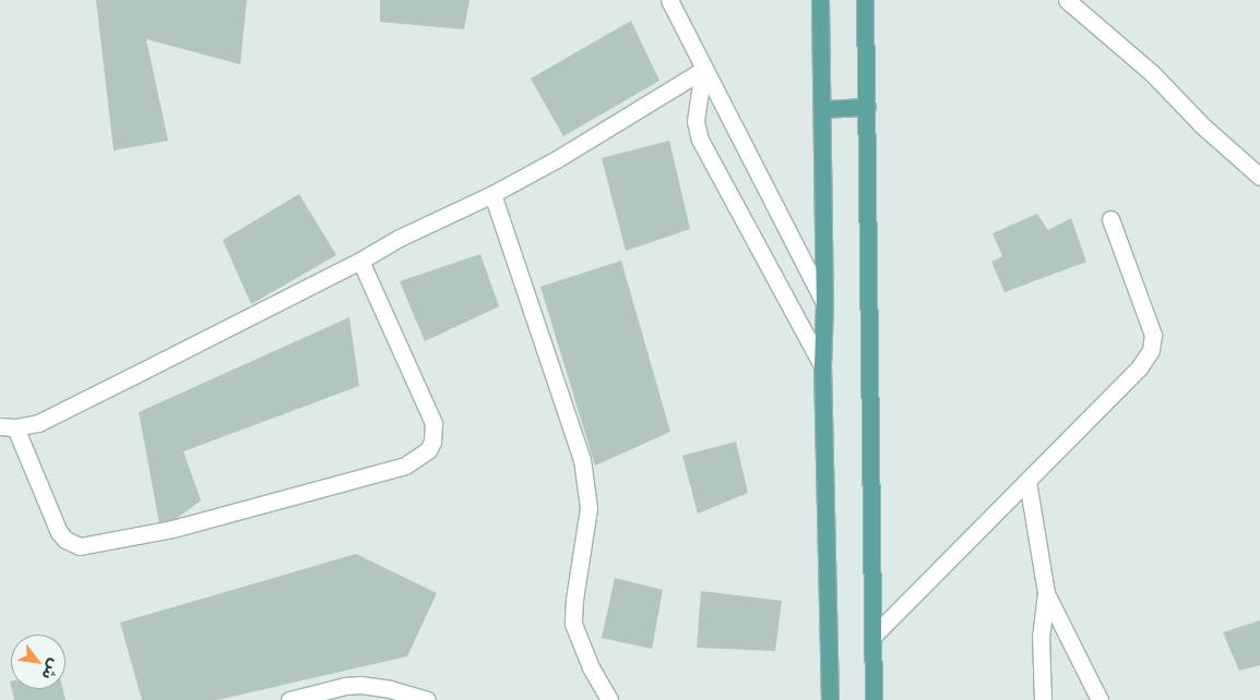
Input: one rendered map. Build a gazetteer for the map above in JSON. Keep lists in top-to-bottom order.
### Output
{
  "north": "bottom right"
}
